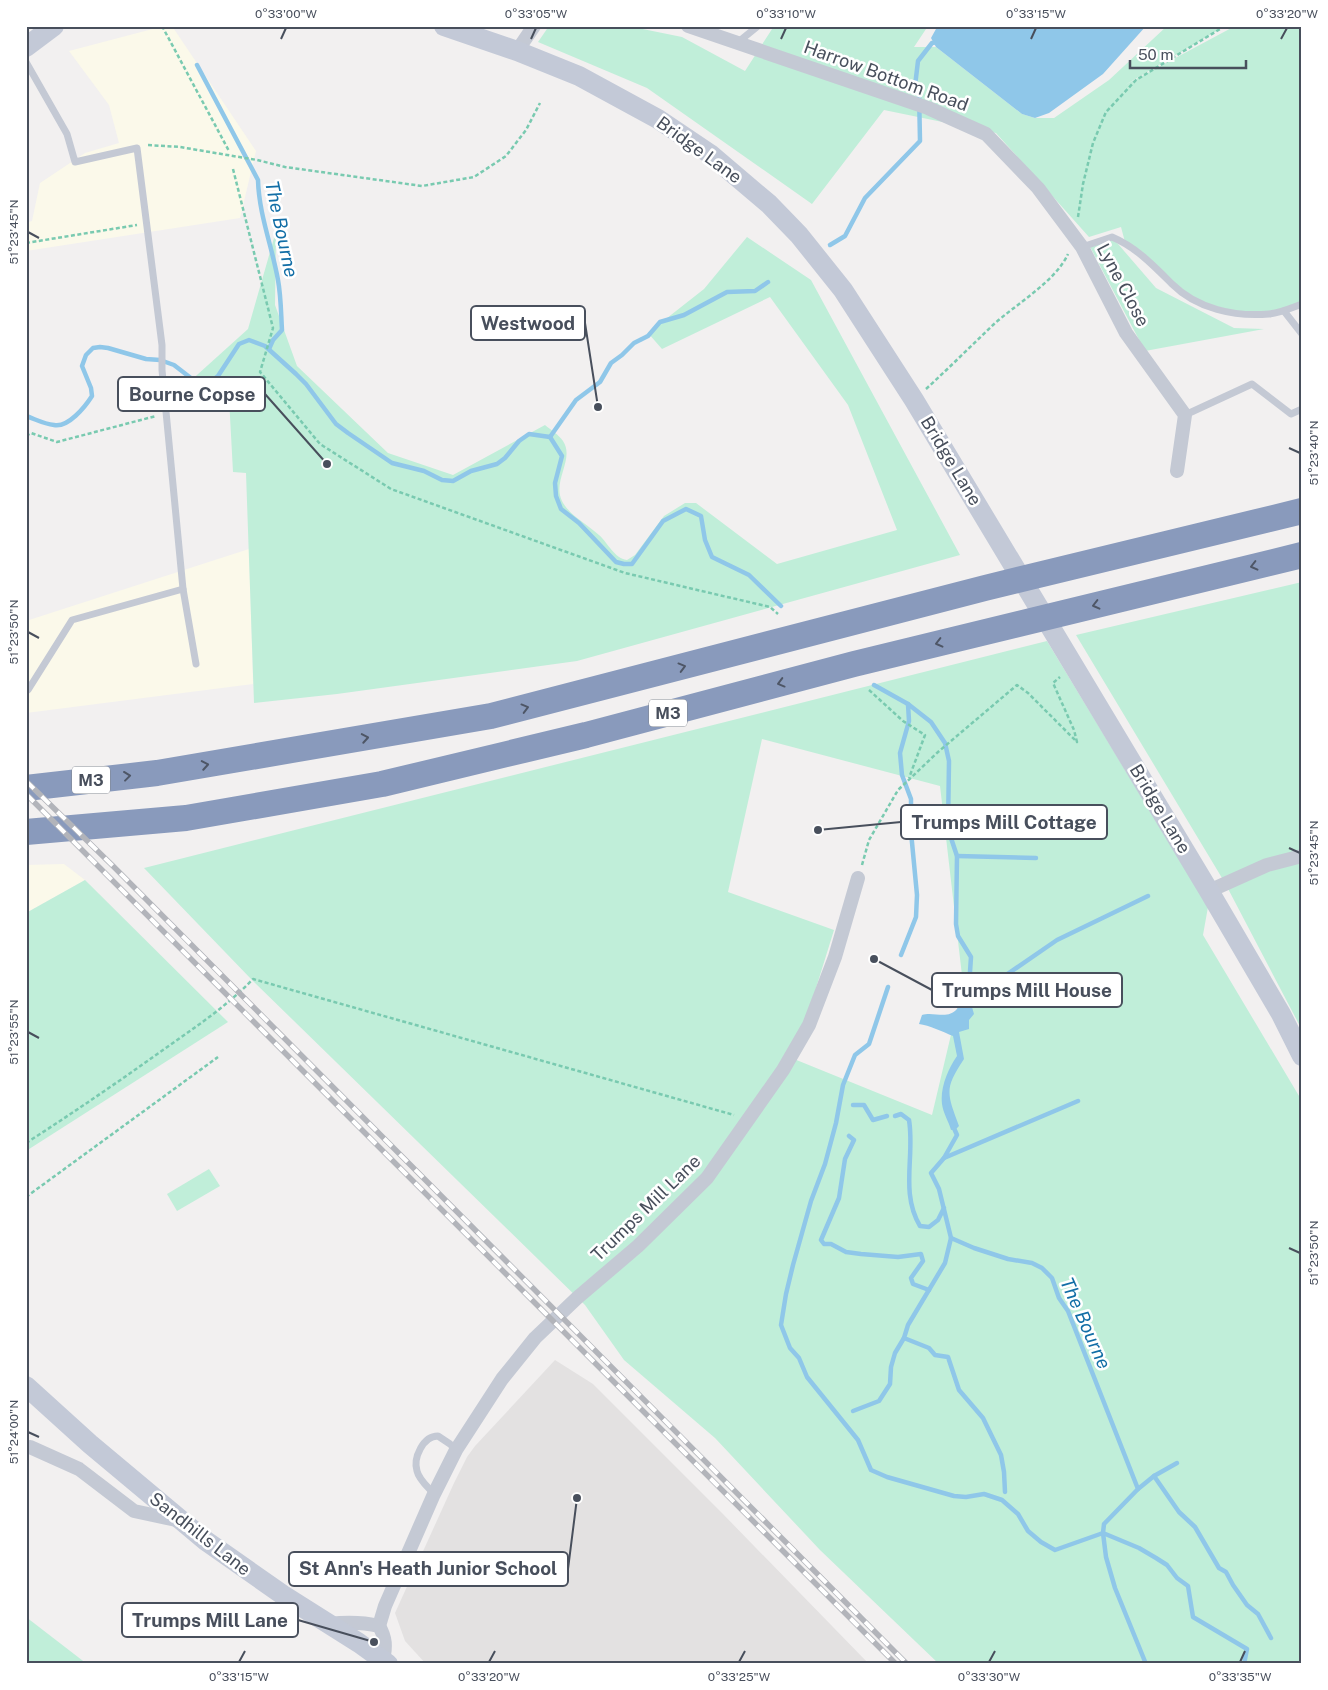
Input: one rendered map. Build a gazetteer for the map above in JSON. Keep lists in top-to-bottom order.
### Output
{
  "streets": {
    "highway": ["M3"],
    "street": [
      "Harrow Bottom Road",
      "Bridge Lane",
      "Lyne Close",
      "Trumps Mill Lane",
      "Sandhills Lane"
    ]
  },
  "crossings": [
    ["Harrow Bottom Road", "Lyne Close"],
    ["Trumps Mill Lane", "Sandhills Lane"]
  ],
  "water": ["The Bourne"],
  "places": [
    "Westwood",
    "Bourne Copse",
    "Trumps Mill Cottage",
    "Trumps Mill House",
    "St Ann's Heath Junior School",
    "Trumps Mill Lane"
  ],
  "scale_bar": "50 m",
  "coordinates": [
    "0°33'00\"W",
    "0°33'05\"W",
    "0°33'10\"W",
    "0°33'15\"W",
    "0°33'20\"W",
    "51°23'45\"N",
    "51°23'40\"N",
    "51°23'50\"N",
    "51°23'55\"N",
    "51°24'00\"N",
    "0°33'25\"W",
    "0°33'30\"W",
    "0°33'35\"W"
  ]
}
